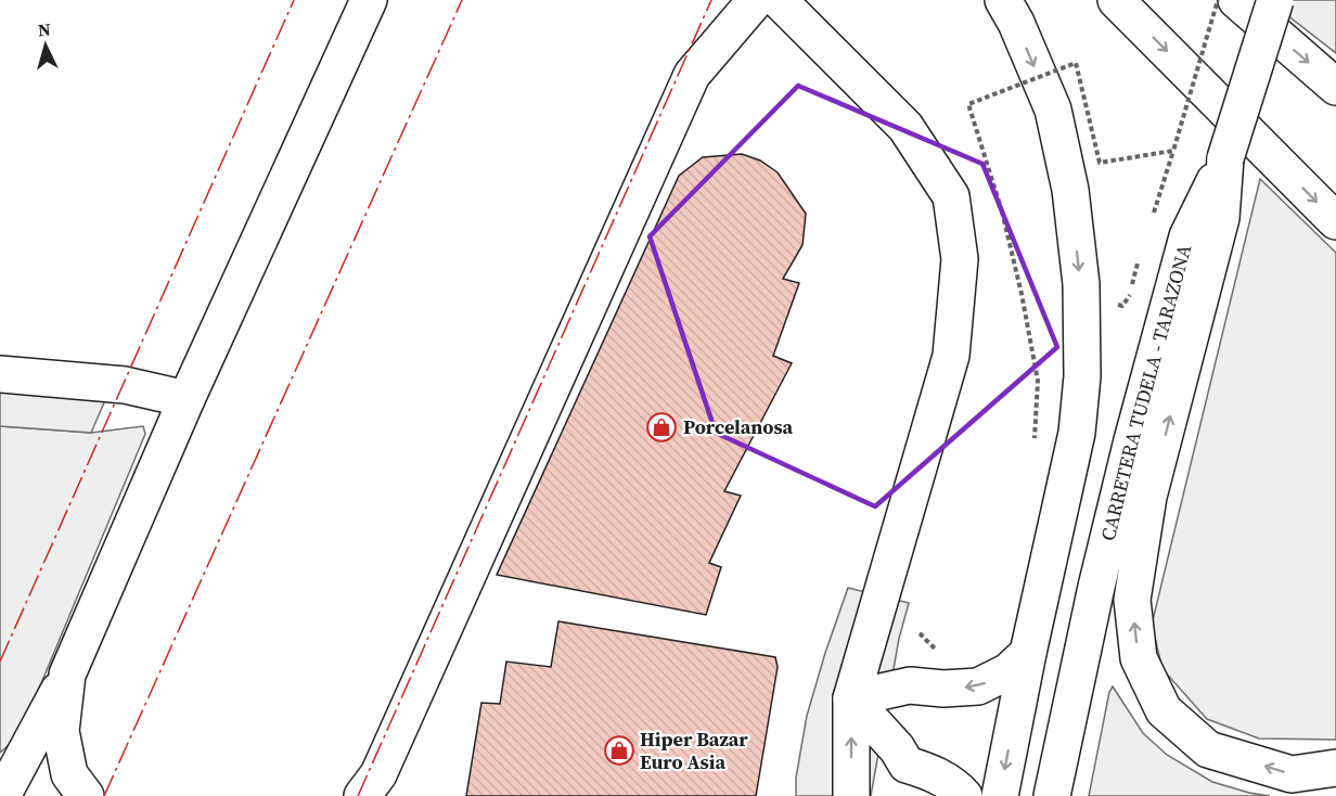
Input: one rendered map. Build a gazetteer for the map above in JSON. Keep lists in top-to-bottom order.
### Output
{
  "streets": {
    "main road": ["CARRETERA TUDELA - TARAZONA"]
  },
  "places": {
    "shop": ["Porcelanosa", "Hiper Bazar Euro Asia"]
  },
  "north": "top"
}
